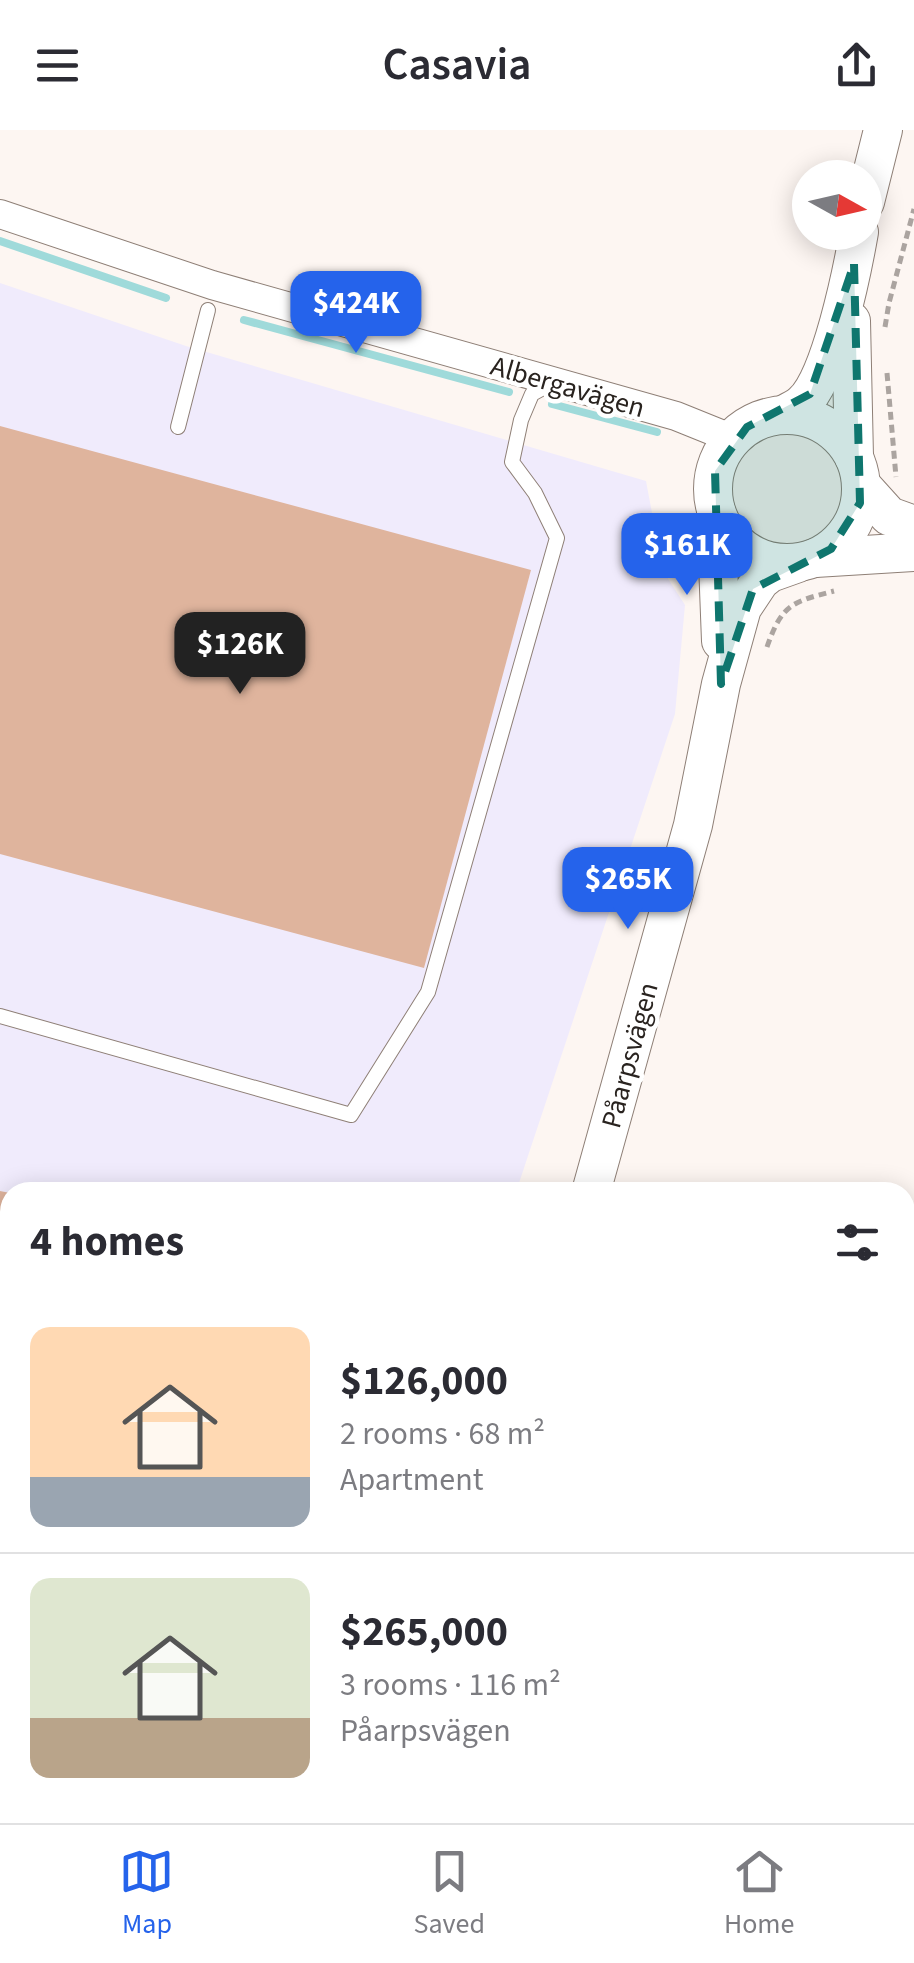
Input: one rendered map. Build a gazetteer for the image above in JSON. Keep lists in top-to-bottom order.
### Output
{
  "streets": {
    "street": ["Albergavägen", "Påarpsvägen"]
  },
  "crossings": [
    ["Albergavägen", "Påarpsvägen"]
  ],
  "north": "right",
  "page": {
    "header": "Casavia",
    "price": [
      "$424K",
      "$161K",
      "$126K",
      "$265K"
    ],
    "heading": "4 homes",
    "list": [
      {
        "name": "$126,000",
        "note": "2 rooms · 68 m² · Apartment"
      },
      {
        "name": "$265,000",
        "note": "3 rooms · 116 m² · Påarpsvägen"
      }
    ],
    "tabs": ["Map", "Saved", "Home"]
  }
}
